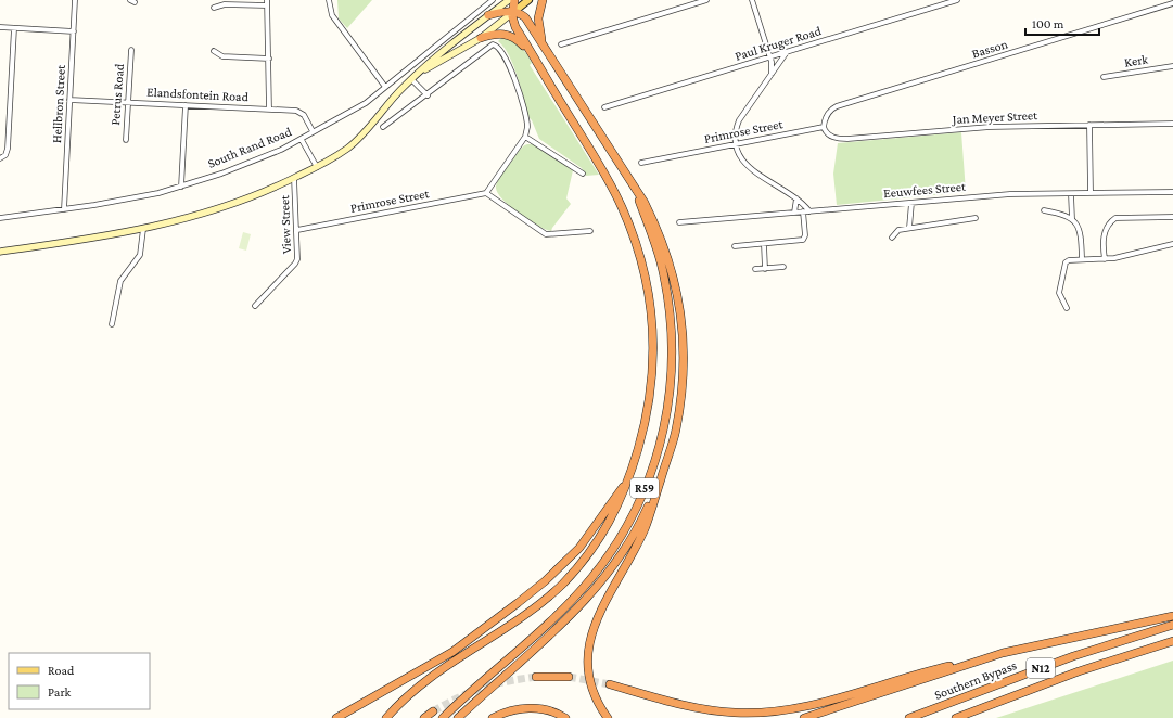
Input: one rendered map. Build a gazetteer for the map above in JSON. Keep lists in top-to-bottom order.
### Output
{
  "streets": {
    "highway": ["R59", "N12", "Southern Bypass"],
    "street": [
      "Paul Kruger Road",
      "Basson",
      "Kerk",
      "Petrus Road",
      "Elandsfontein Road",
      "Hellbron Street",
      "Jan Meyer Street",
      "Primrose Street",
      "South Rand Road",
      "Eeuwfees Street",
      "View Street"
    ]
  },
  "crossings": [
    ["Basson", "Jan Meyer Street"],
    ["Basson", "Primrose Street"],
    ["Petrus Road", "Elandsfontein Road"],
    ["Elandsfontein Road", "Hellbron Street"],
    ["Elandsfontein Road", "South Rand Road"],
    ["Hellbron Street", "South Rand Road"],
    ["Jan Meyer Street", "Primrose Street"],
    ["Primrose Street", "View Street"]
  ],
  "legend": ["Road", "Park"],
  "scale_bar": "100 m"
}
